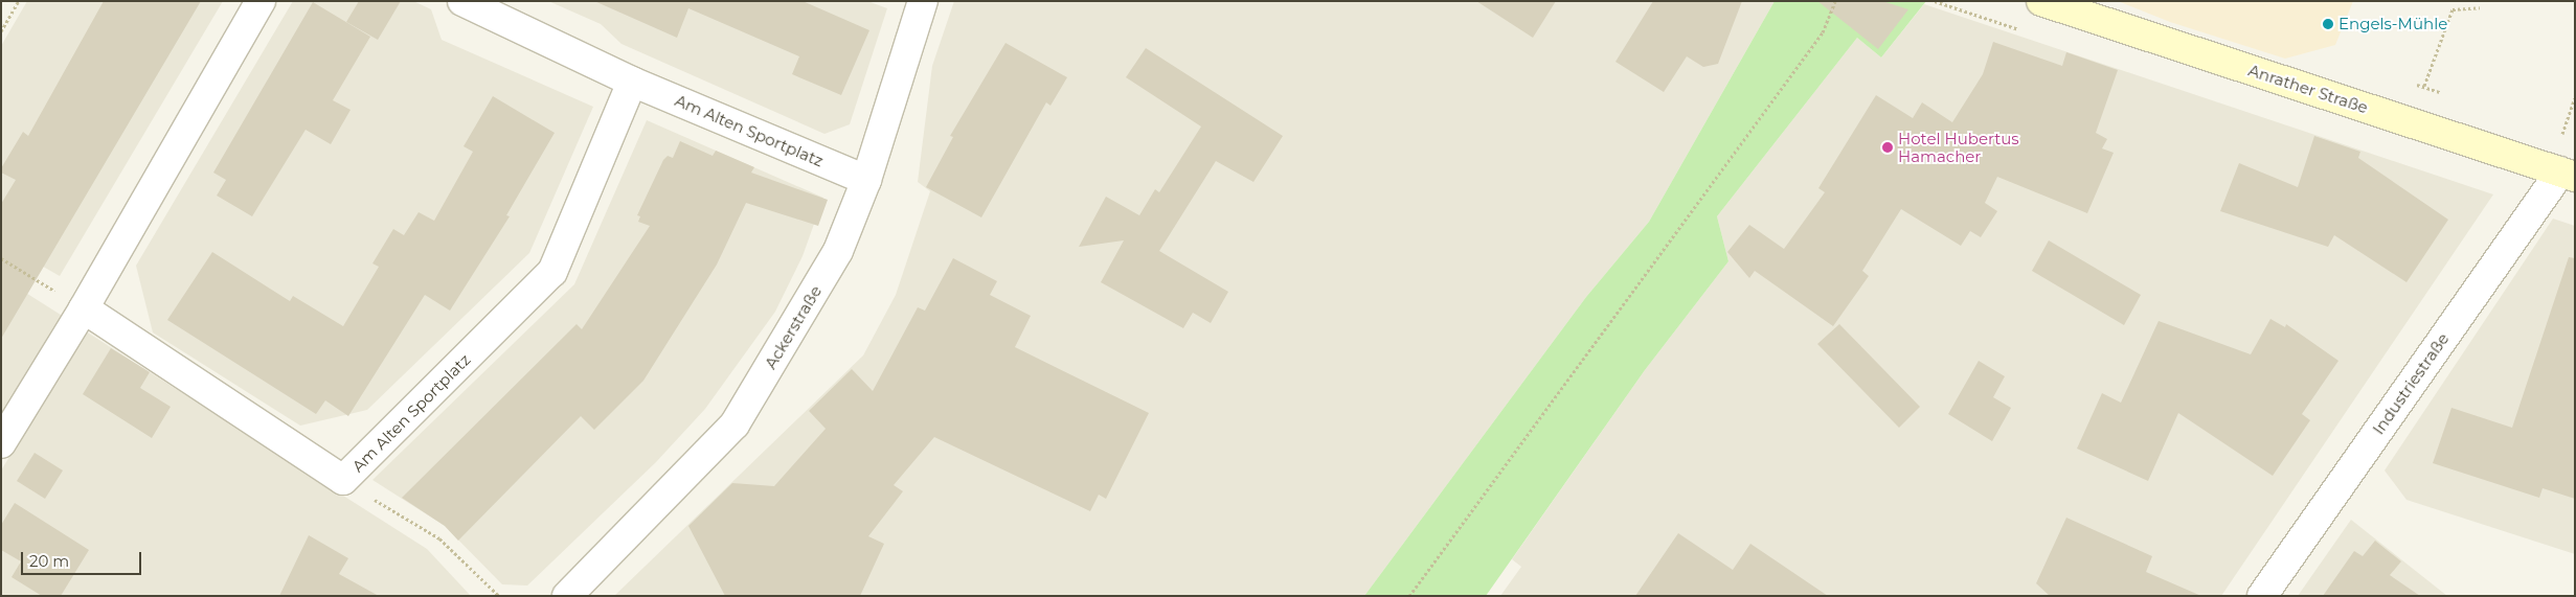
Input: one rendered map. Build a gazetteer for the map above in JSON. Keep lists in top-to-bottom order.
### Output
{
  "streets": {
    "street": [
      "Anrather Straße",
      "Am Alten Sportplatz",
      "Ackerstraße",
      "Industriestraße"
    ]
  },
  "crossings": [
    ["Anrather Straße", "Industriestraße"],
    ["Am Alten Sportplatz", "Ackerstraße"]
  ],
  "places": ["Engels-Mühle", "Hotel Hubertus Hamacher"],
  "scale_bar": "20 m"
}
